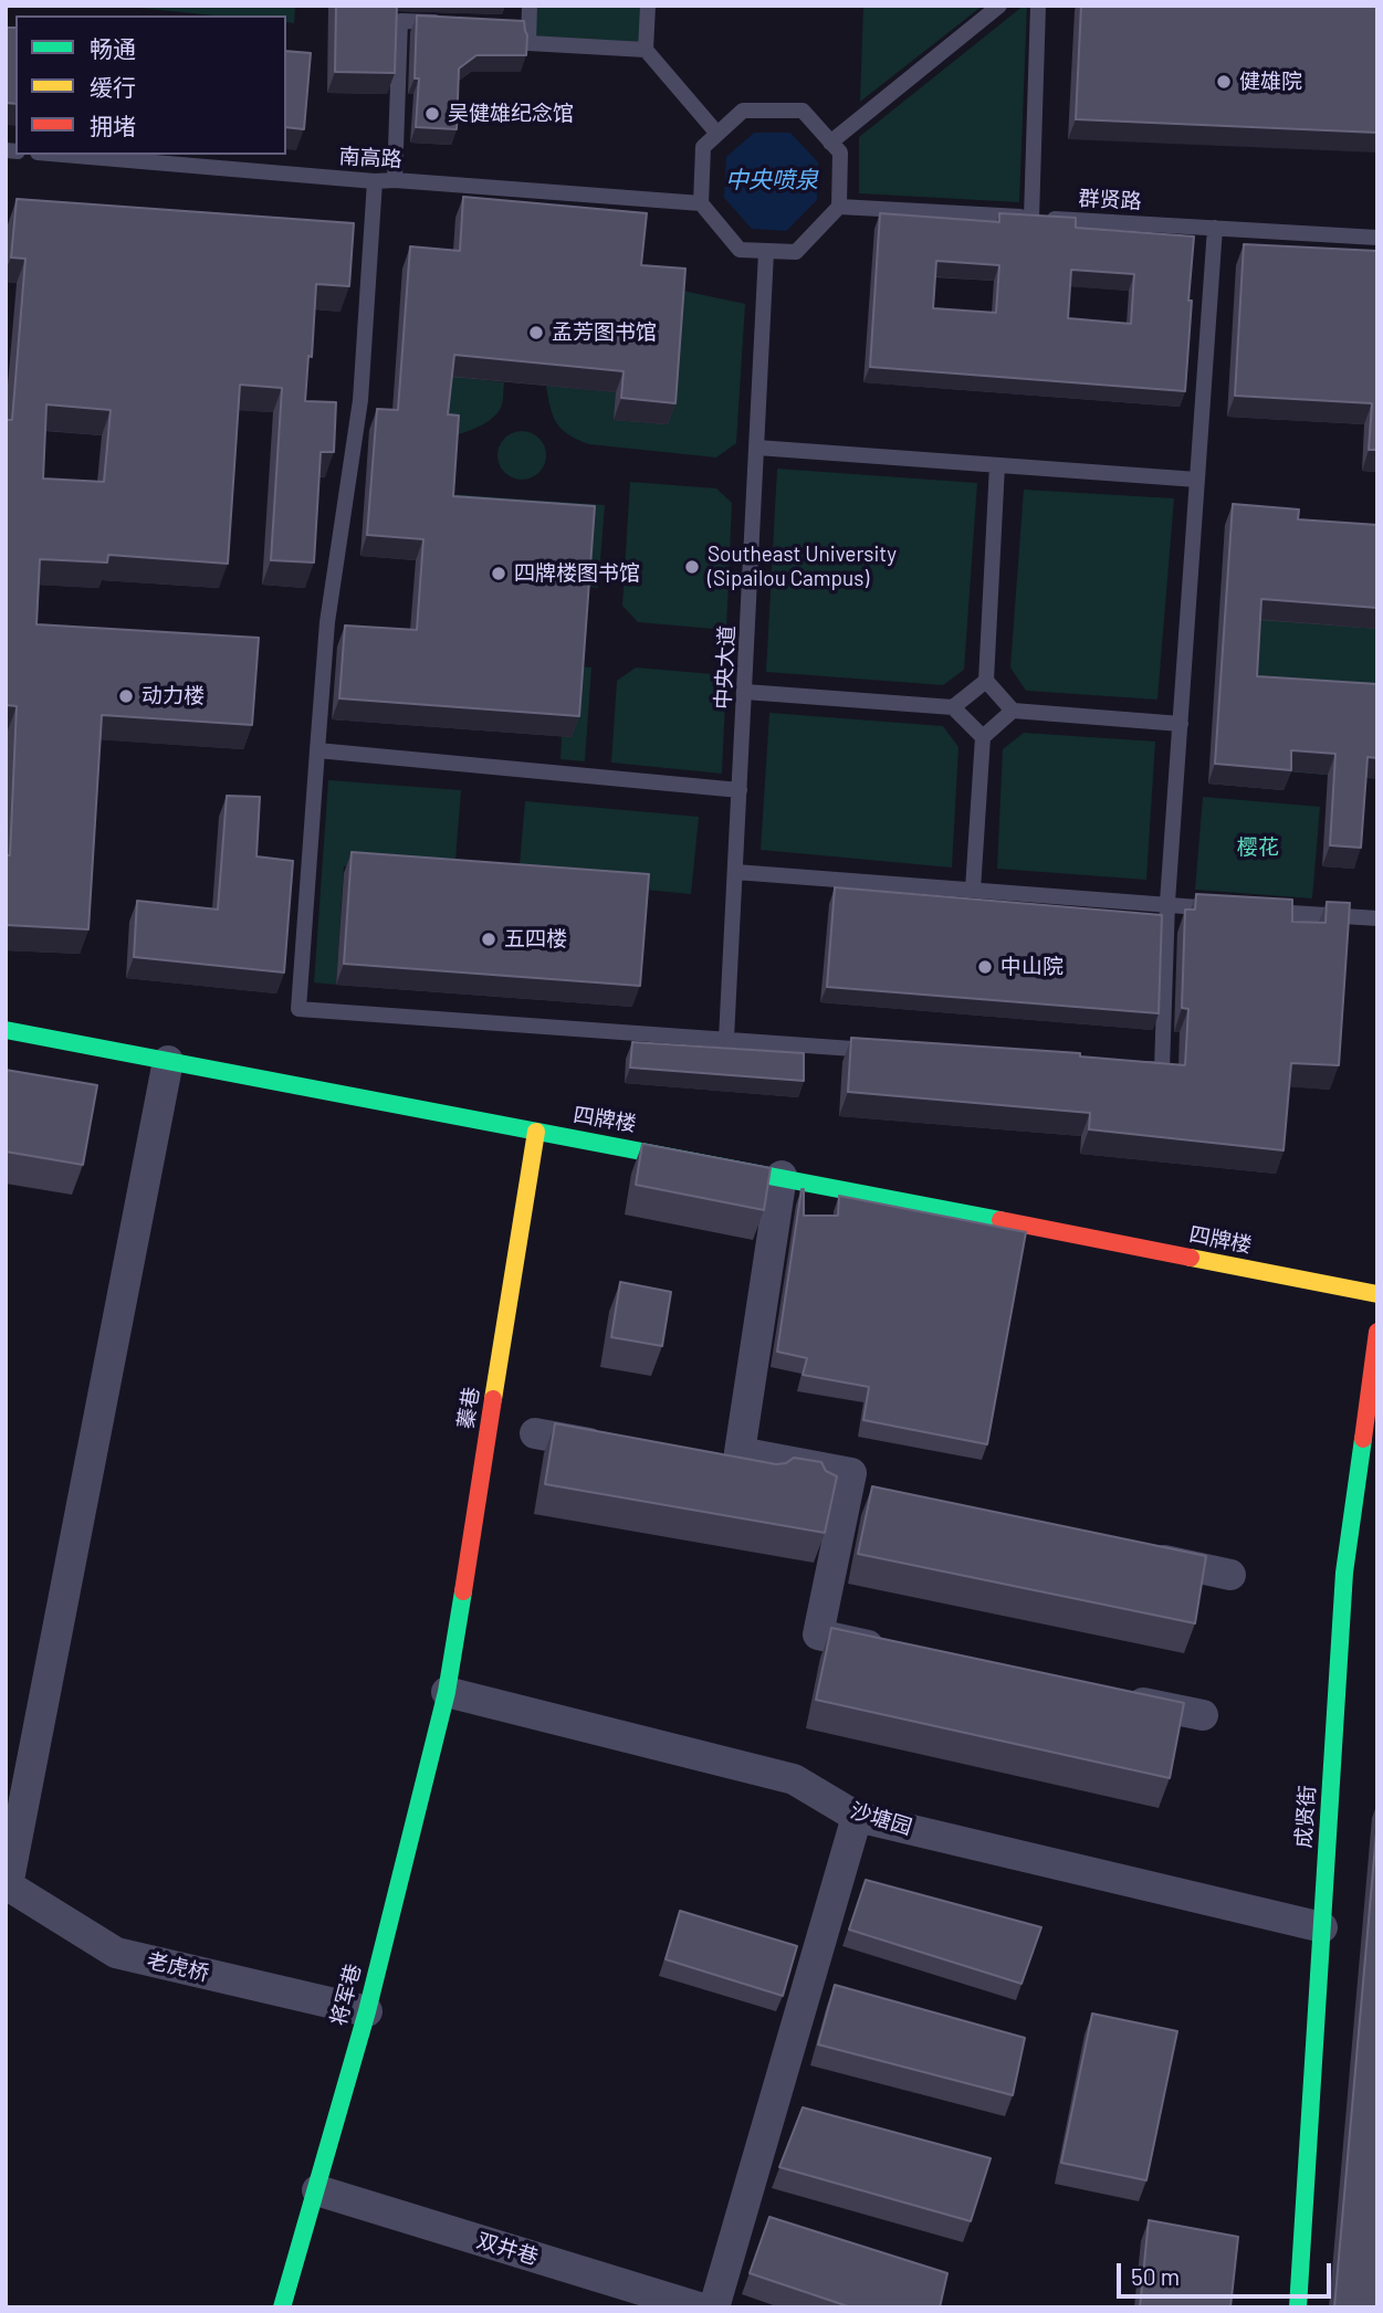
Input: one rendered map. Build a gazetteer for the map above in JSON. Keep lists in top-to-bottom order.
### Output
{
  "streets": {
    "street": [
      "四牌楼",
      "蓁巷",
      "成贤街",
      "沙塘园",
      "老虎桥",
      "将军巷",
      "双井巷"
    ],
    "lane": ["南高路", "群贤路", "中央大道"]
  },
  "crossings": [
    ["南高路", "群贤路"],
    ["南高路", "中央大道"],
    ["群贤路", "中央大道"],
    ["四牌楼", "蓁巷"],
    ["蓁巷", "沙塘园"],
    ["蓁巷", "将军巷"],
    ["成贤街", "沙塘园"],
    ["沙塘园", "将军巷"],
    ["老虎桥", "将军巷"],
    ["将军巷", "双井巷"]
  ],
  "water": ["中央喷泉"],
  "parks": ["樱花"],
  "places": [
    "健雄院",
    "吴健雄纪念馆",
    "孟芳图书馆",
    "Southeast University (Sipailou Campus)",
    "四牌楼图书馆",
    "动力楼",
    "五四楼",
    "中山院"
  ],
  "legend": ["畅通", "缓行", "拥堵"],
  "scale_bar": "50 m"
}
